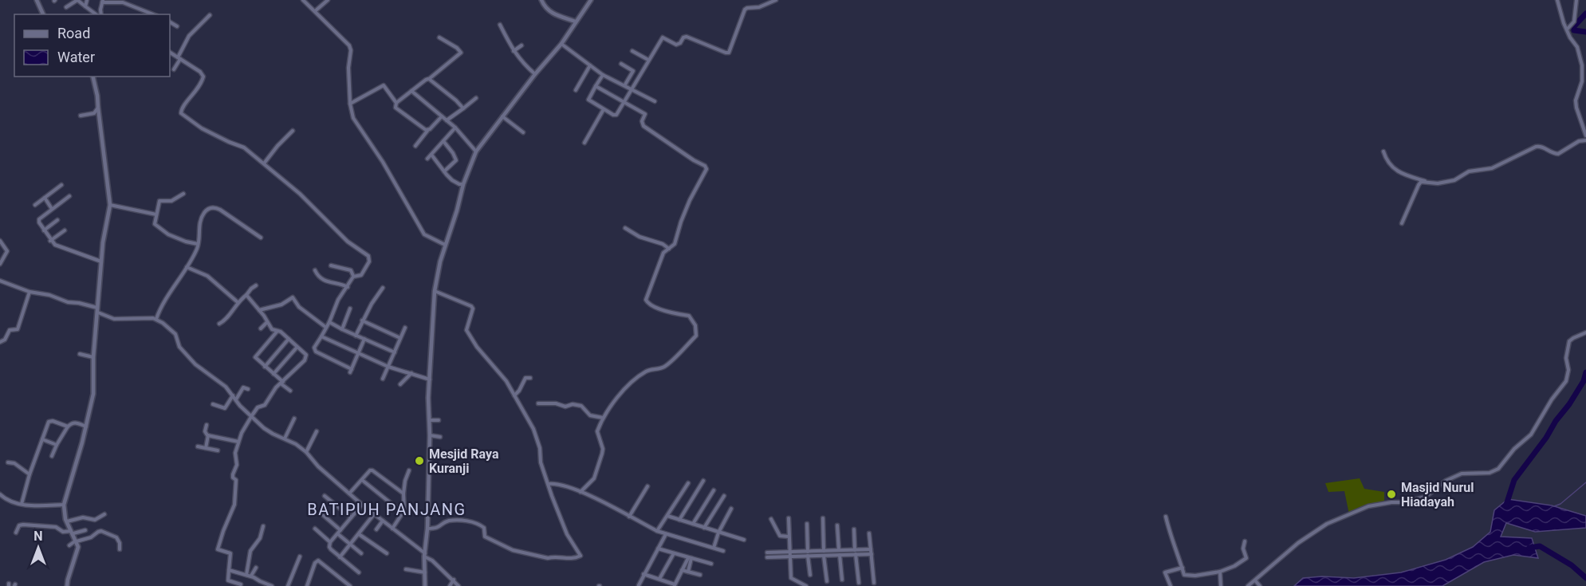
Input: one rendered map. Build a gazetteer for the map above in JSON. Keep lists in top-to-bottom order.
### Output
{
  "districts": ["BATIPUH PANJANG"],
  "places": ["Mesjid Raya Kuranji", "Masjid Nurul Hiadayah"],
  "legend": ["Road", "Water"],
  "north": "top"
}
